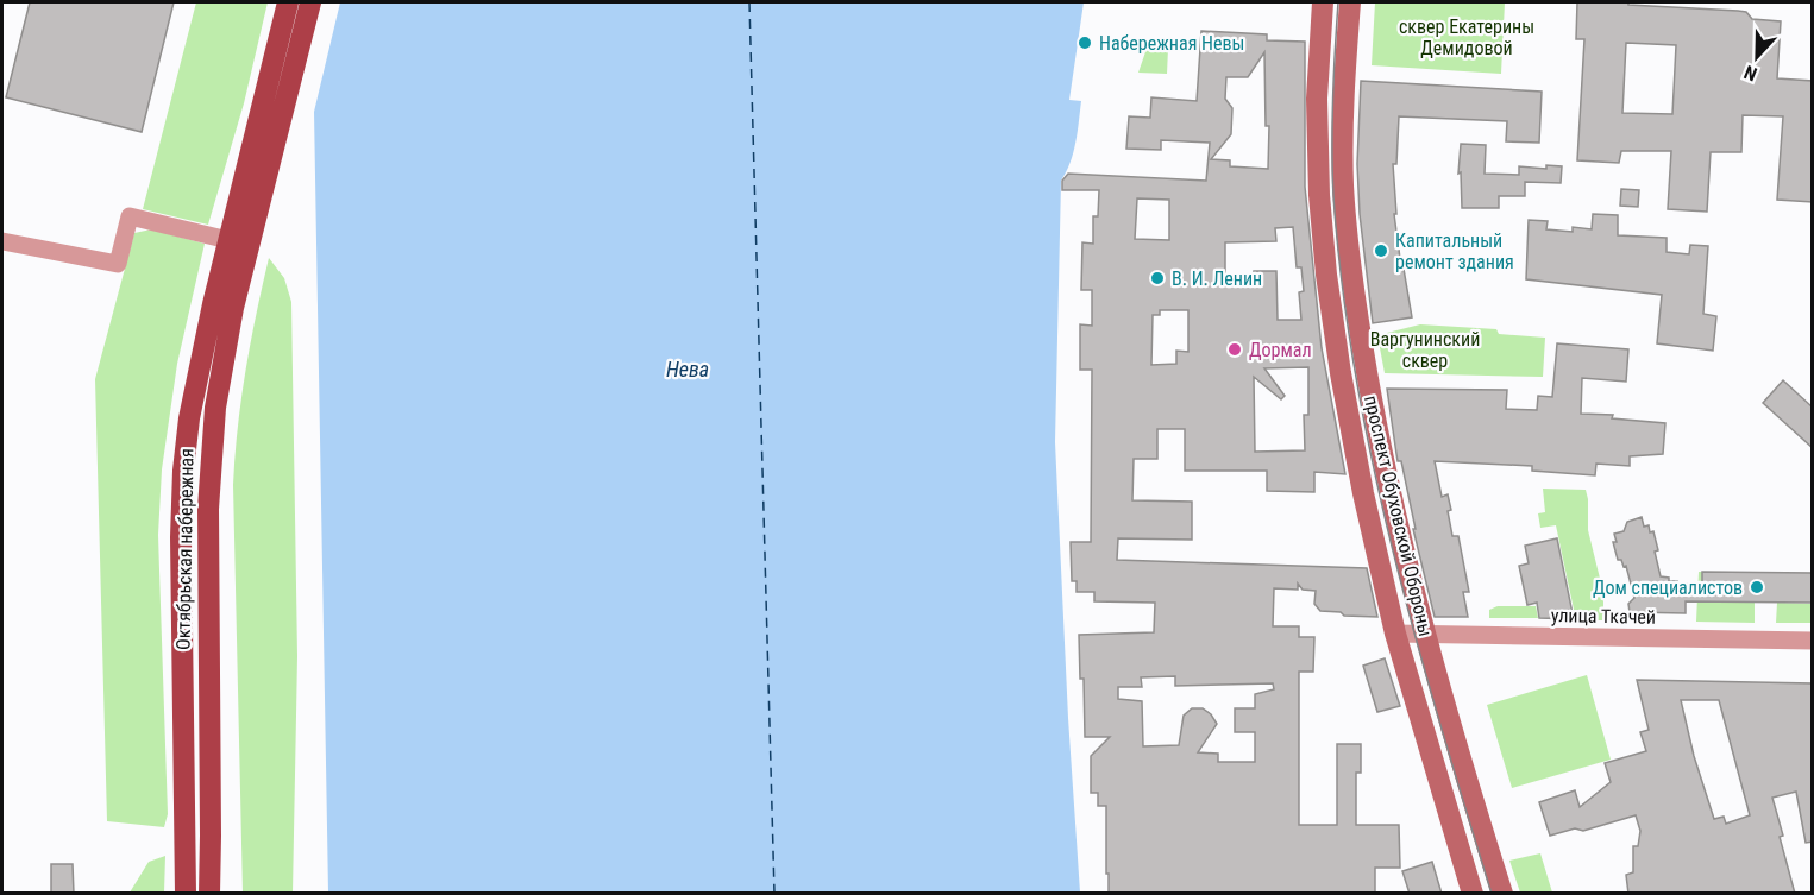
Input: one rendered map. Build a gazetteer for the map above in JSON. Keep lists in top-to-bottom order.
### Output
{
  "streets": {
    "main road": ["проспект Обуховской Обороны", "Октябрьская набережная"],
    "street": ["улица Ткачей"]
  },
  "crossings": [
    ["проспект Обуховской Обороны", "улица Ткачей"]
  ],
  "water": ["Нева"],
  "parks": ["сквер Екатерины Демидовой", "Варгунинский сквер"],
  "places": [
    "Набережная Невы",
    "Капитальный ремонт здания",
    "В. И. Ленин",
    "Дормал",
    "Дом специалистов"
  ],
  "north": "bottom"
}
